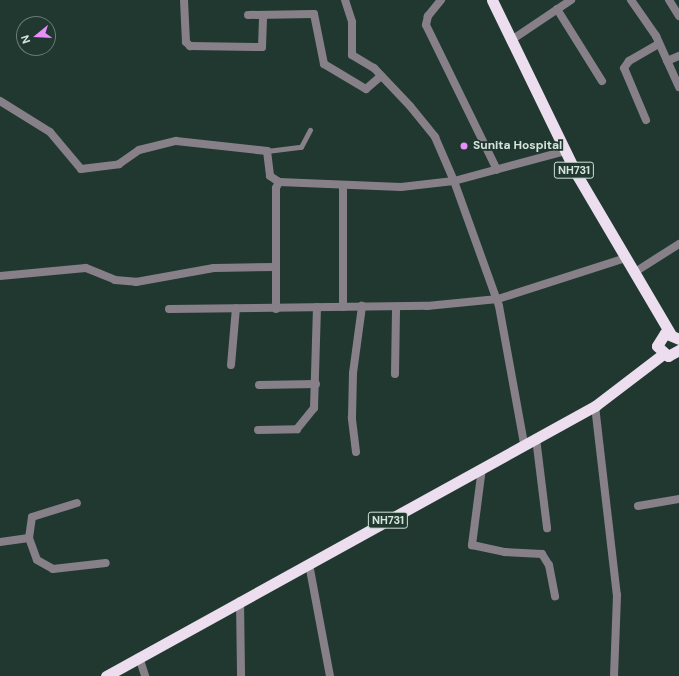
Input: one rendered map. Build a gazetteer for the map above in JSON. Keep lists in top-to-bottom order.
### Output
{
  "streets": {
    "highway": ["NH731"]
  },
  "places": ["Sunita Hospital"],
  "north": "left"
}
